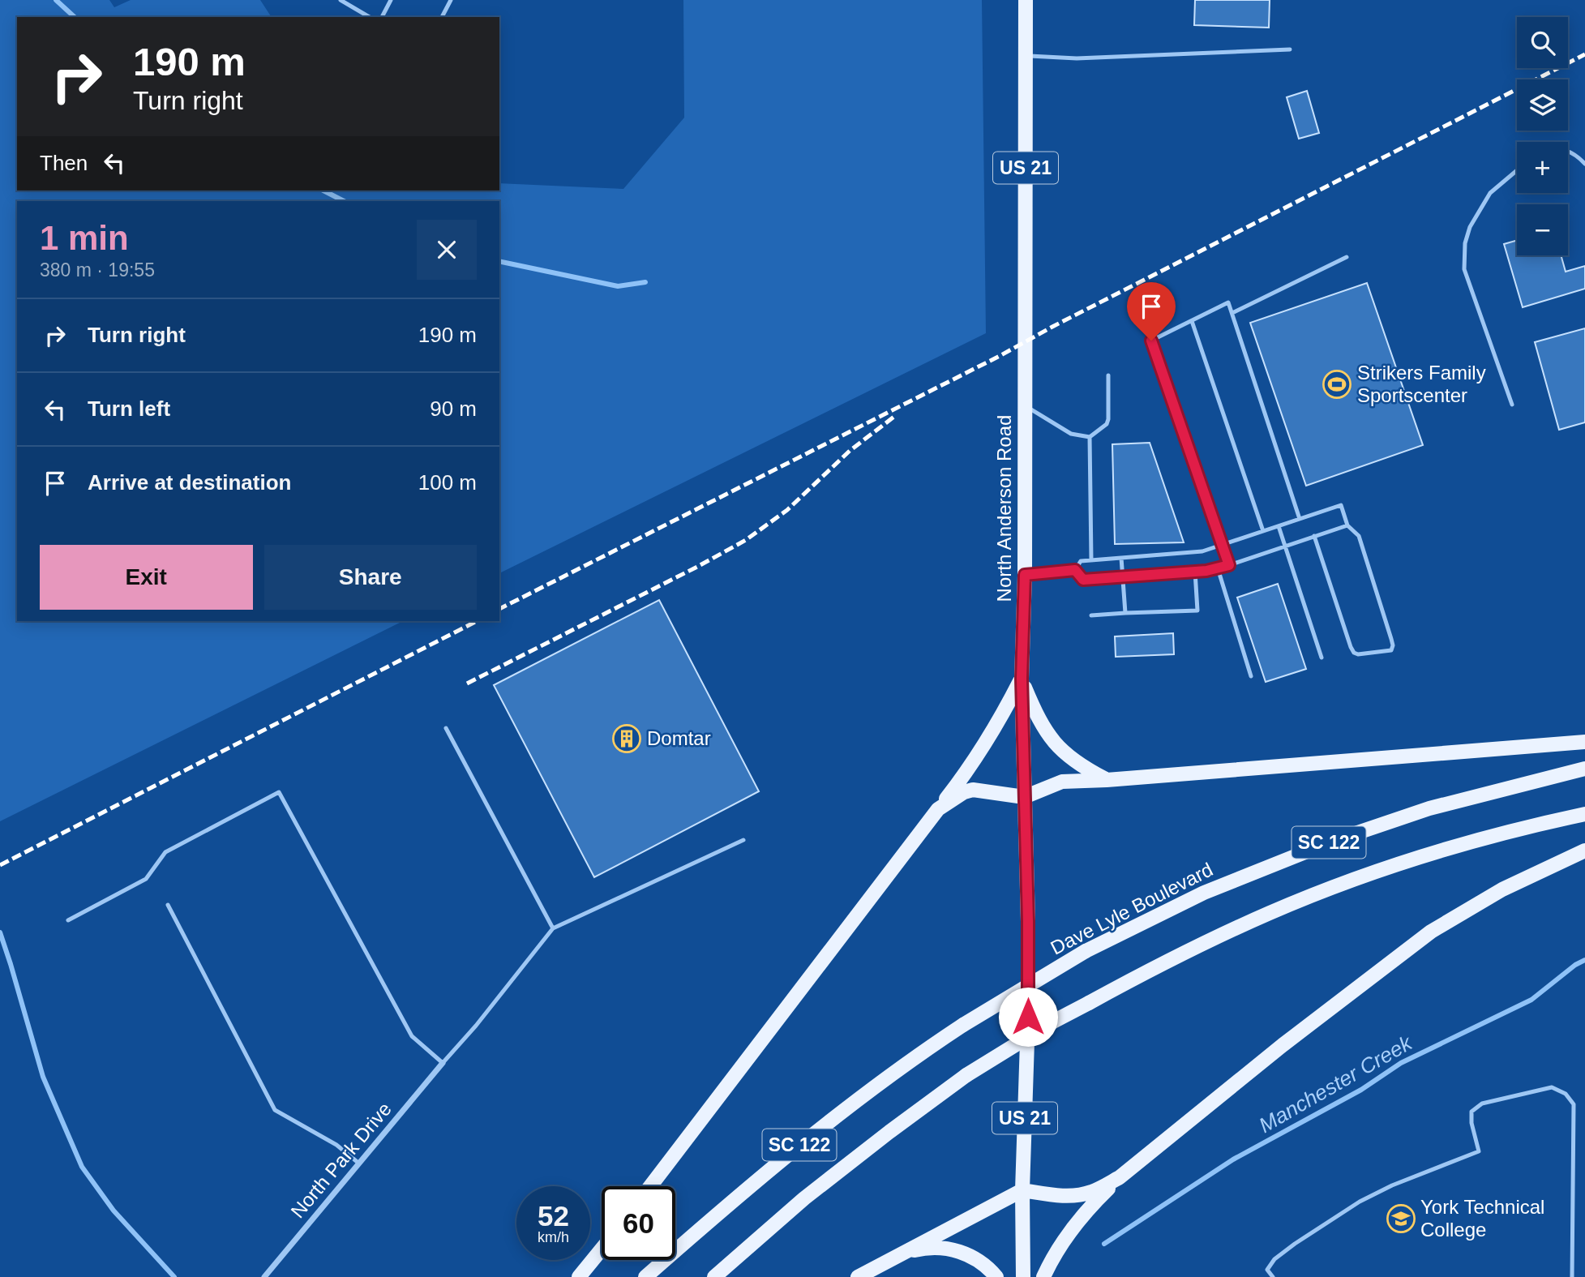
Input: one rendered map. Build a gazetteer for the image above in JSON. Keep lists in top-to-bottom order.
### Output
{
  "streets": {
    "main road": [
      "US 21",
      "North Anderson Road",
      "SC 122",
      "Dave Lyle Boulevard"
    ],
    "street": ["North Park Drive"]
  },
  "crossings": [
    ["US 21", "North Anderson Road"]
  ],
  "water": ["Manchester Creek"],
  "places": {
    "sports": ["Strikers Family Sportscenter"],
    "building": ["Domtar"],
    "school or university": ["York Technical College"]
  },
  "page": {
    "map_buttons": ["+", "−"],
    "turn": ["190 m", "Turn right"],
    "then": "Then",
    "heading": ["1 min", "380 m · 19:55"],
    "list": [
      {
        "name": "Turn right",
        "value": "190 m"
      },
      {
        "name": "Turn left",
        "value": "90 m"
      },
      {
        "name": "Arrive at destination",
        "value": "100 m"
      }
    ],
    "buttons": ["Exit", "Share"],
    "speed": "52 km/h",
    "limit": "60"
  }
}
